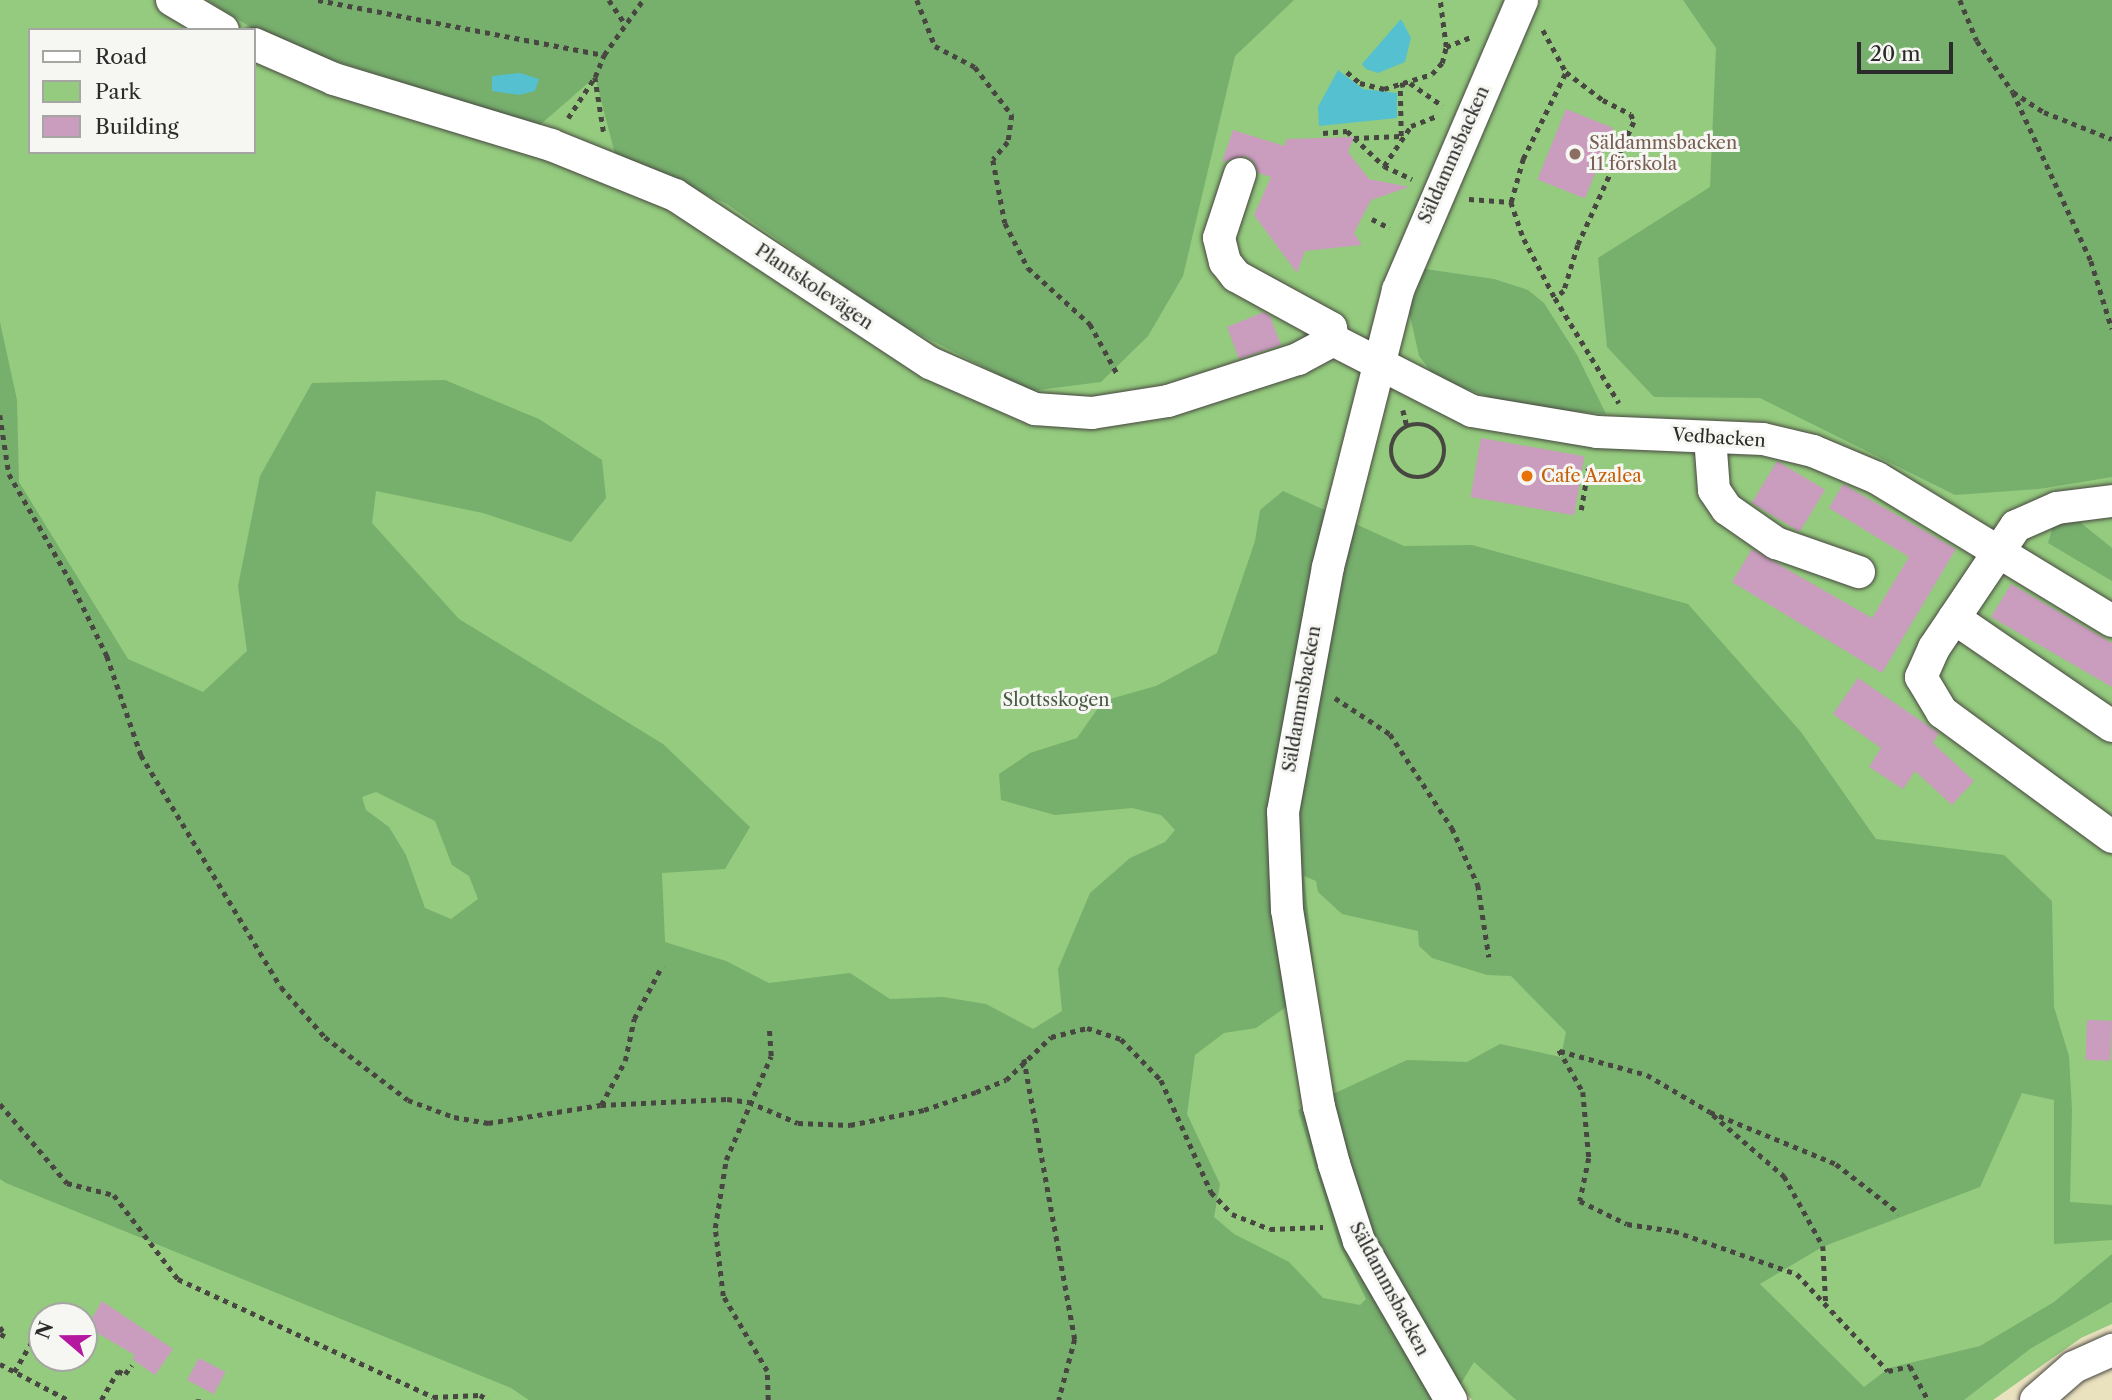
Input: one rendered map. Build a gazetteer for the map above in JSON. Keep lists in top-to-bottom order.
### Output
{
  "streets": {
    "street": ["Säldammsbacken", "Plantskolevägen", "Vedbacken"]
  },
  "crossings": [
    ["Säldammsbacken", "Vedbacken"]
  ],
  "parks": ["Slottsskogen"],
  "places": ["Säldammsbacken 11 förskola", "Cafe Azalea"],
  "legend": ["Road", "Park", "Building"],
  "scale_bar": "20 m",
  "north": "left"
}
